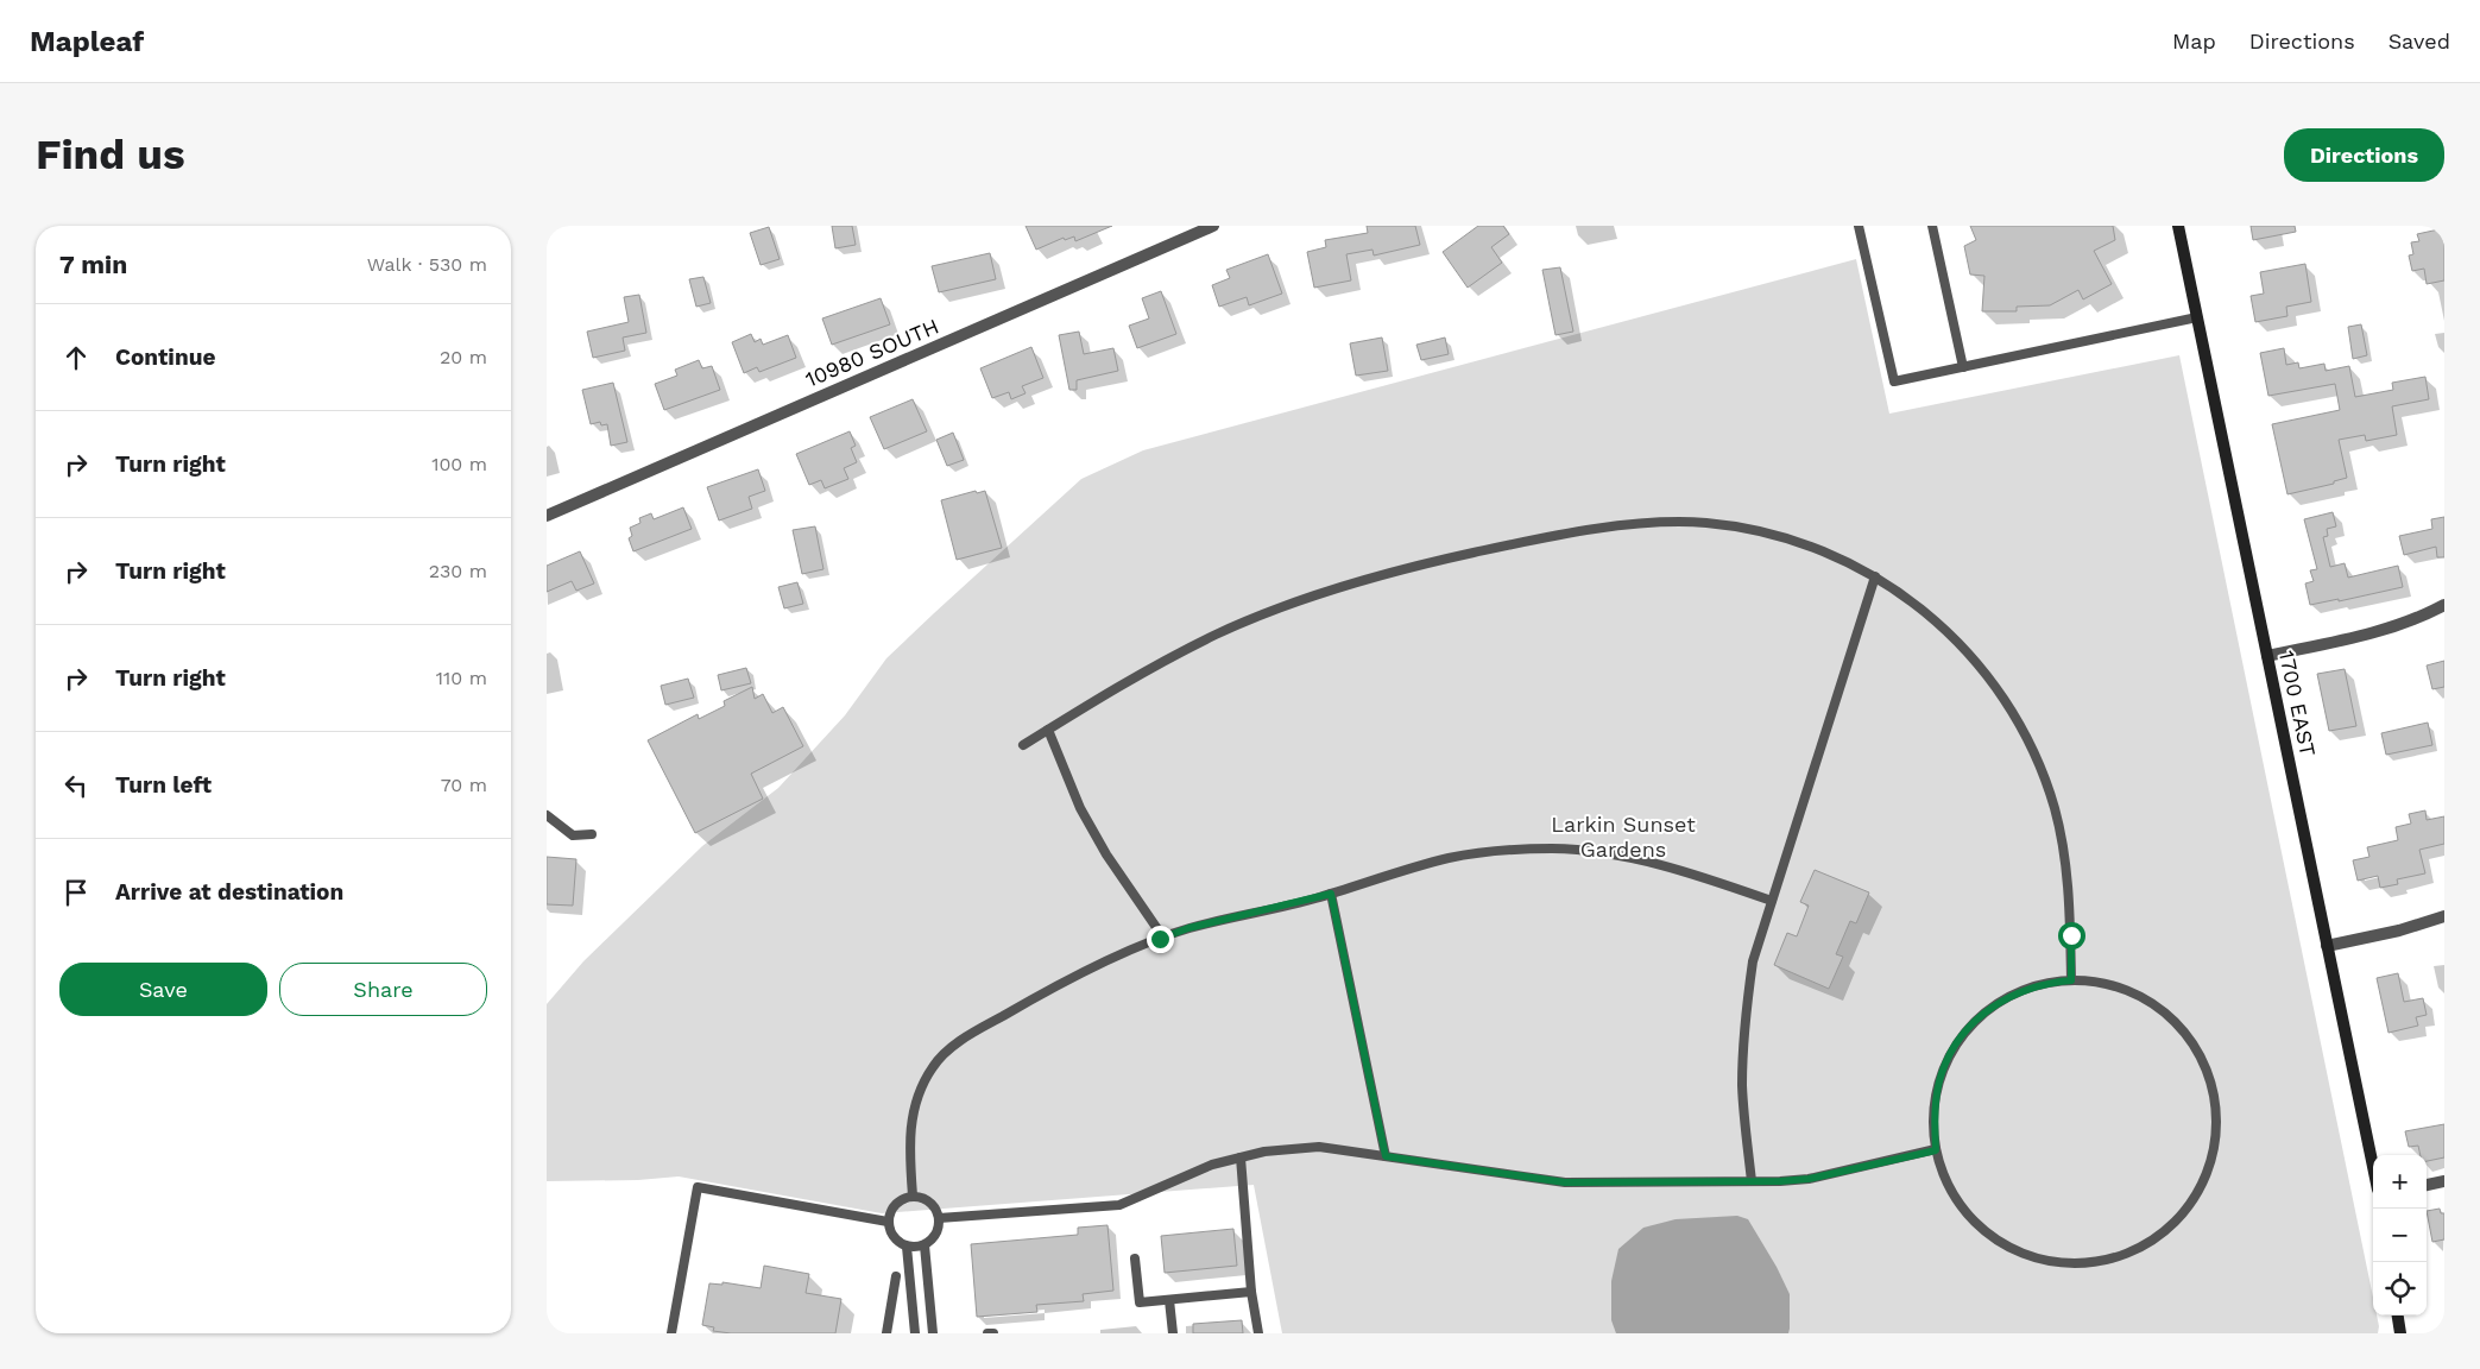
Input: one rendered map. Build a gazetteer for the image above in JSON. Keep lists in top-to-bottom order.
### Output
{
  "streets": {
    "main road": ["1700 EAST"],
    "street": ["10980 SOUTH"]
  },
  "parks": ["Larkin Sunset Gardens"],
  "page": {
    "header": "Mapleaf",
    "nav": ["Map", "Directions", "Saved"],
    "buttons": [
      "Directions",
      ["Save", "Share"]
    ],
    "title": "Find us",
    "heading": ["7 min", "Walk · 530 m"],
    "list": [
      ["Continue", "20 m"],
      ["Turn right", "100 m"],
      ["Turn right", "230 m"],
      ["Turn right", "110 m"],
      ["Turn left", "70 m"],
      "Arrive at destination"
    ],
    "map_buttons": ["+", "−"]
  }
}
